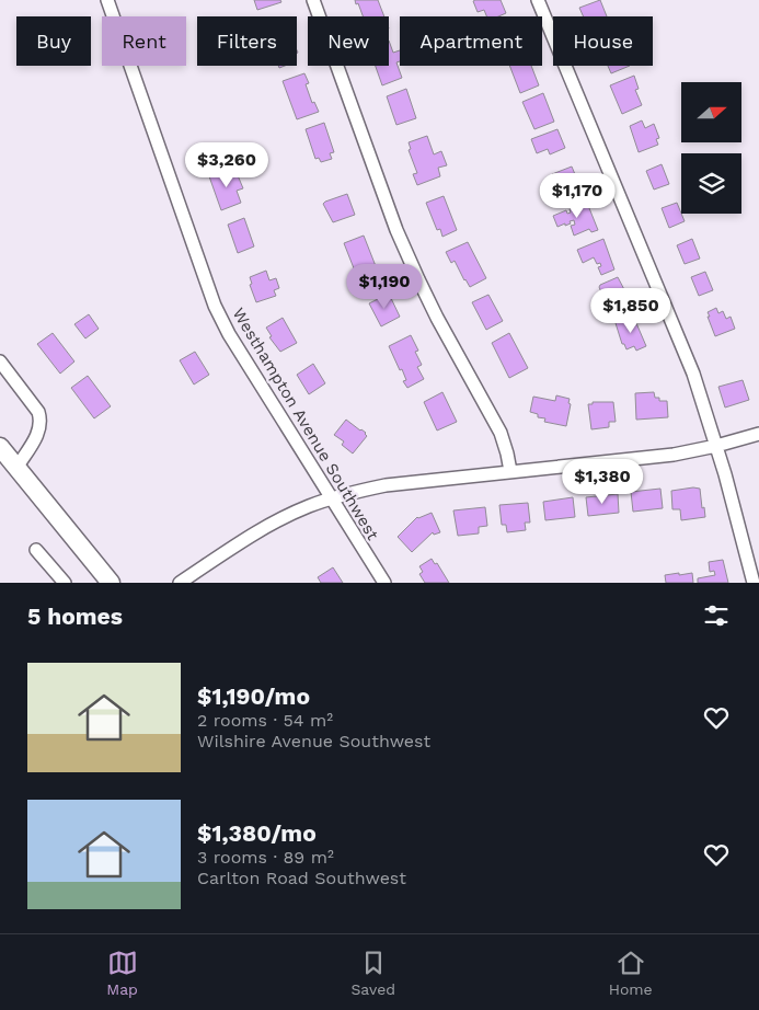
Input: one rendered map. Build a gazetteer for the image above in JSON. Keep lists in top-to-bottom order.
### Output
{
  "streets": {
    "street": ["Westhampton Avenue Southwest"]
  },
  "north": "right",
  "page": {
    "chip": [
      "Buy",
      "Rent",
      "Filters",
      "New",
      "Apartment",
      "House"
    ],
    "price": [
      "$3,260",
      "$1,170",
      "$1,190",
      "$1,850",
      "$1,380"
    ],
    "heading": "5 homes",
    "list": [
      {
        "name": "$1,190/mo",
        "note": "2 rooms · 54 m² · Wilshire Avenue Southwest"
      },
      {
        "name": "$1,380/mo",
        "note": "3 rooms · 89 m² · Carlton Road Southwest"
      }
    ],
    "tabs": ["Map", "Saved", "Home"]
  }
}
